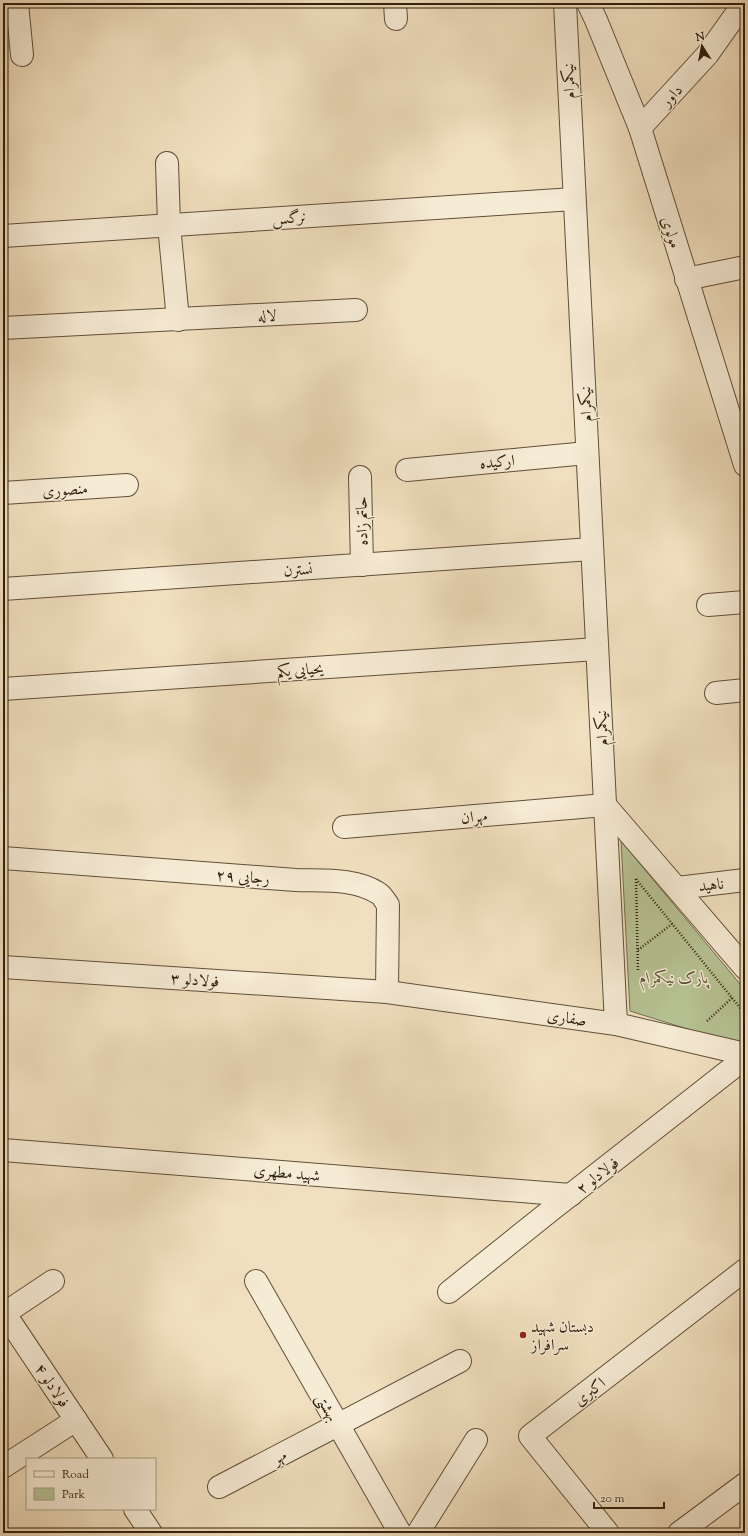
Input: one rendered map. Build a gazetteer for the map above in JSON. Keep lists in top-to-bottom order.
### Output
{
  "streets": {
    "street": [
      "نیکمرام",
      "داور",
      "نرگس",
      "مولوی",
      "لاله",
      "ارکیده",
      "منصوری",
      "حاتم زاده",
      "نسترن",
      "یحیایی یکم",
      "مهران",
      "رجایی ۲۹",
      "ناهید",
      "فولادلو ۳",
      "صفاری",
      "شهید مطهری",
      "فولادلو ۲",
      "فولادلو ۴",
      "اکبری",
      "بهشتی",
      "مهر"
    ]
  },
  "crossings": [
    ["نیکمرام", "نرگس"],
    ["نیکمرام", "ارکیده"],
    ["نیکمرام", "نسترن"],
    ["نیکمرام", "یحیایی یکم"],
    ["نیکمرام", "مهران"],
    ["نیکمرام", "صفاری"],
    ["داور", "مولوی"],
    ["حاتم زاده", "نسترن"],
    ["رجایی ۲۹", "فولادلو ۳"],
    ["رجایی ۲۹", "صفاری"],
    ["فولادلو ۳", "صفاری"],
    ["شهید مطهری", "فولادلو ۲"],
    ["بهشتی", "مهر"]
  ],
  "parks": ["پارک نیکمرام"],
  "places": ["دبستان شهید سرافراز"],
  "legend": ["Road", "Park"],
  "scale_bar": "20 m",
  "north": "top"
}
